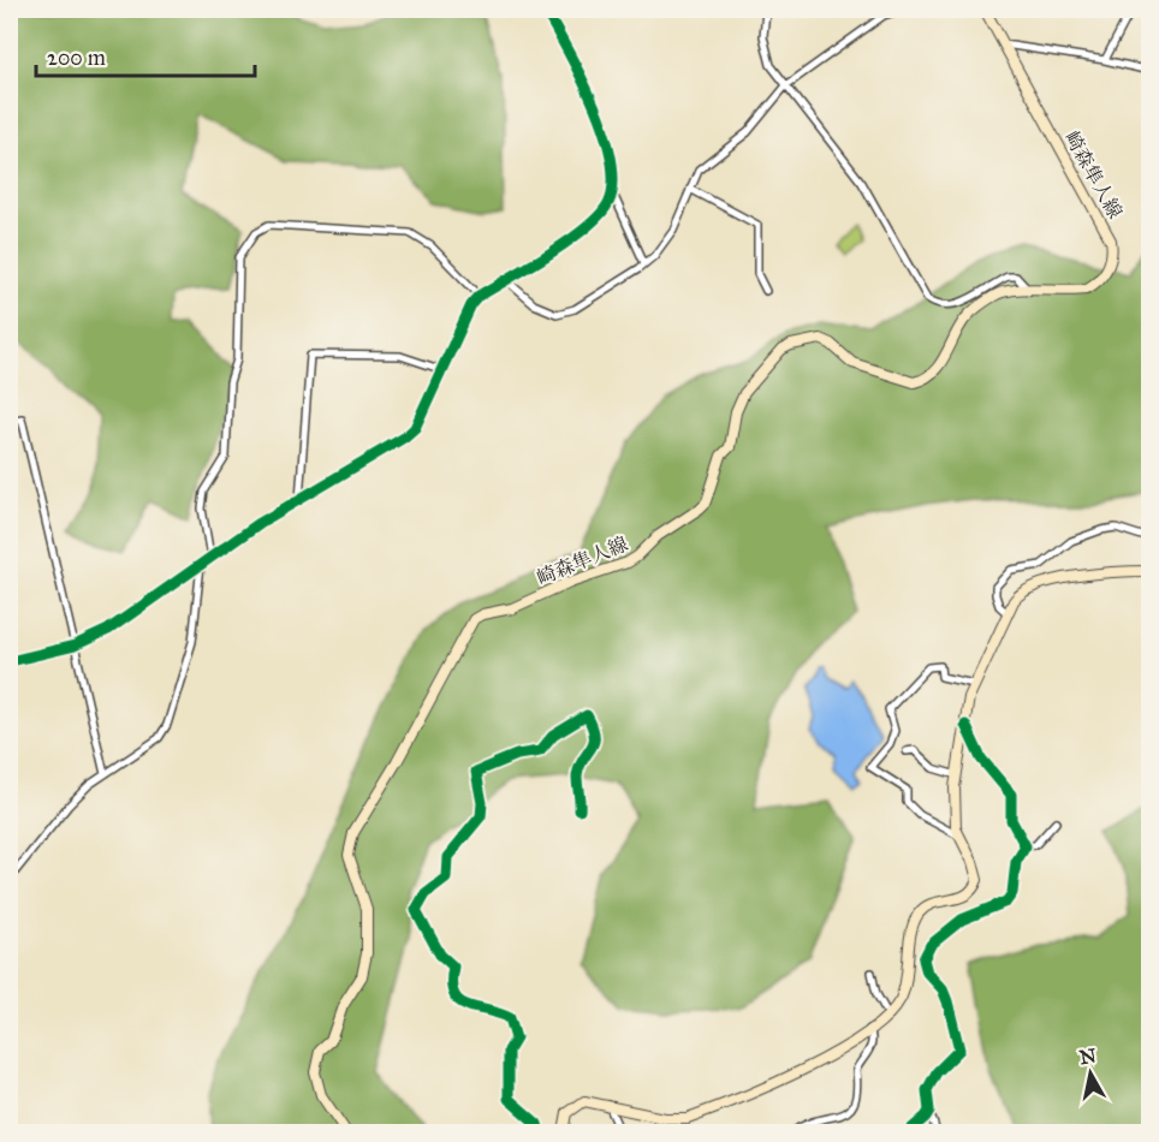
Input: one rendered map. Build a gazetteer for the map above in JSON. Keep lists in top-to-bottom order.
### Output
{
  "streets": {
    "main road": ["崎森隼人線"]
  },
  "scale_bar": "200 m",
  "north": "top"
}
